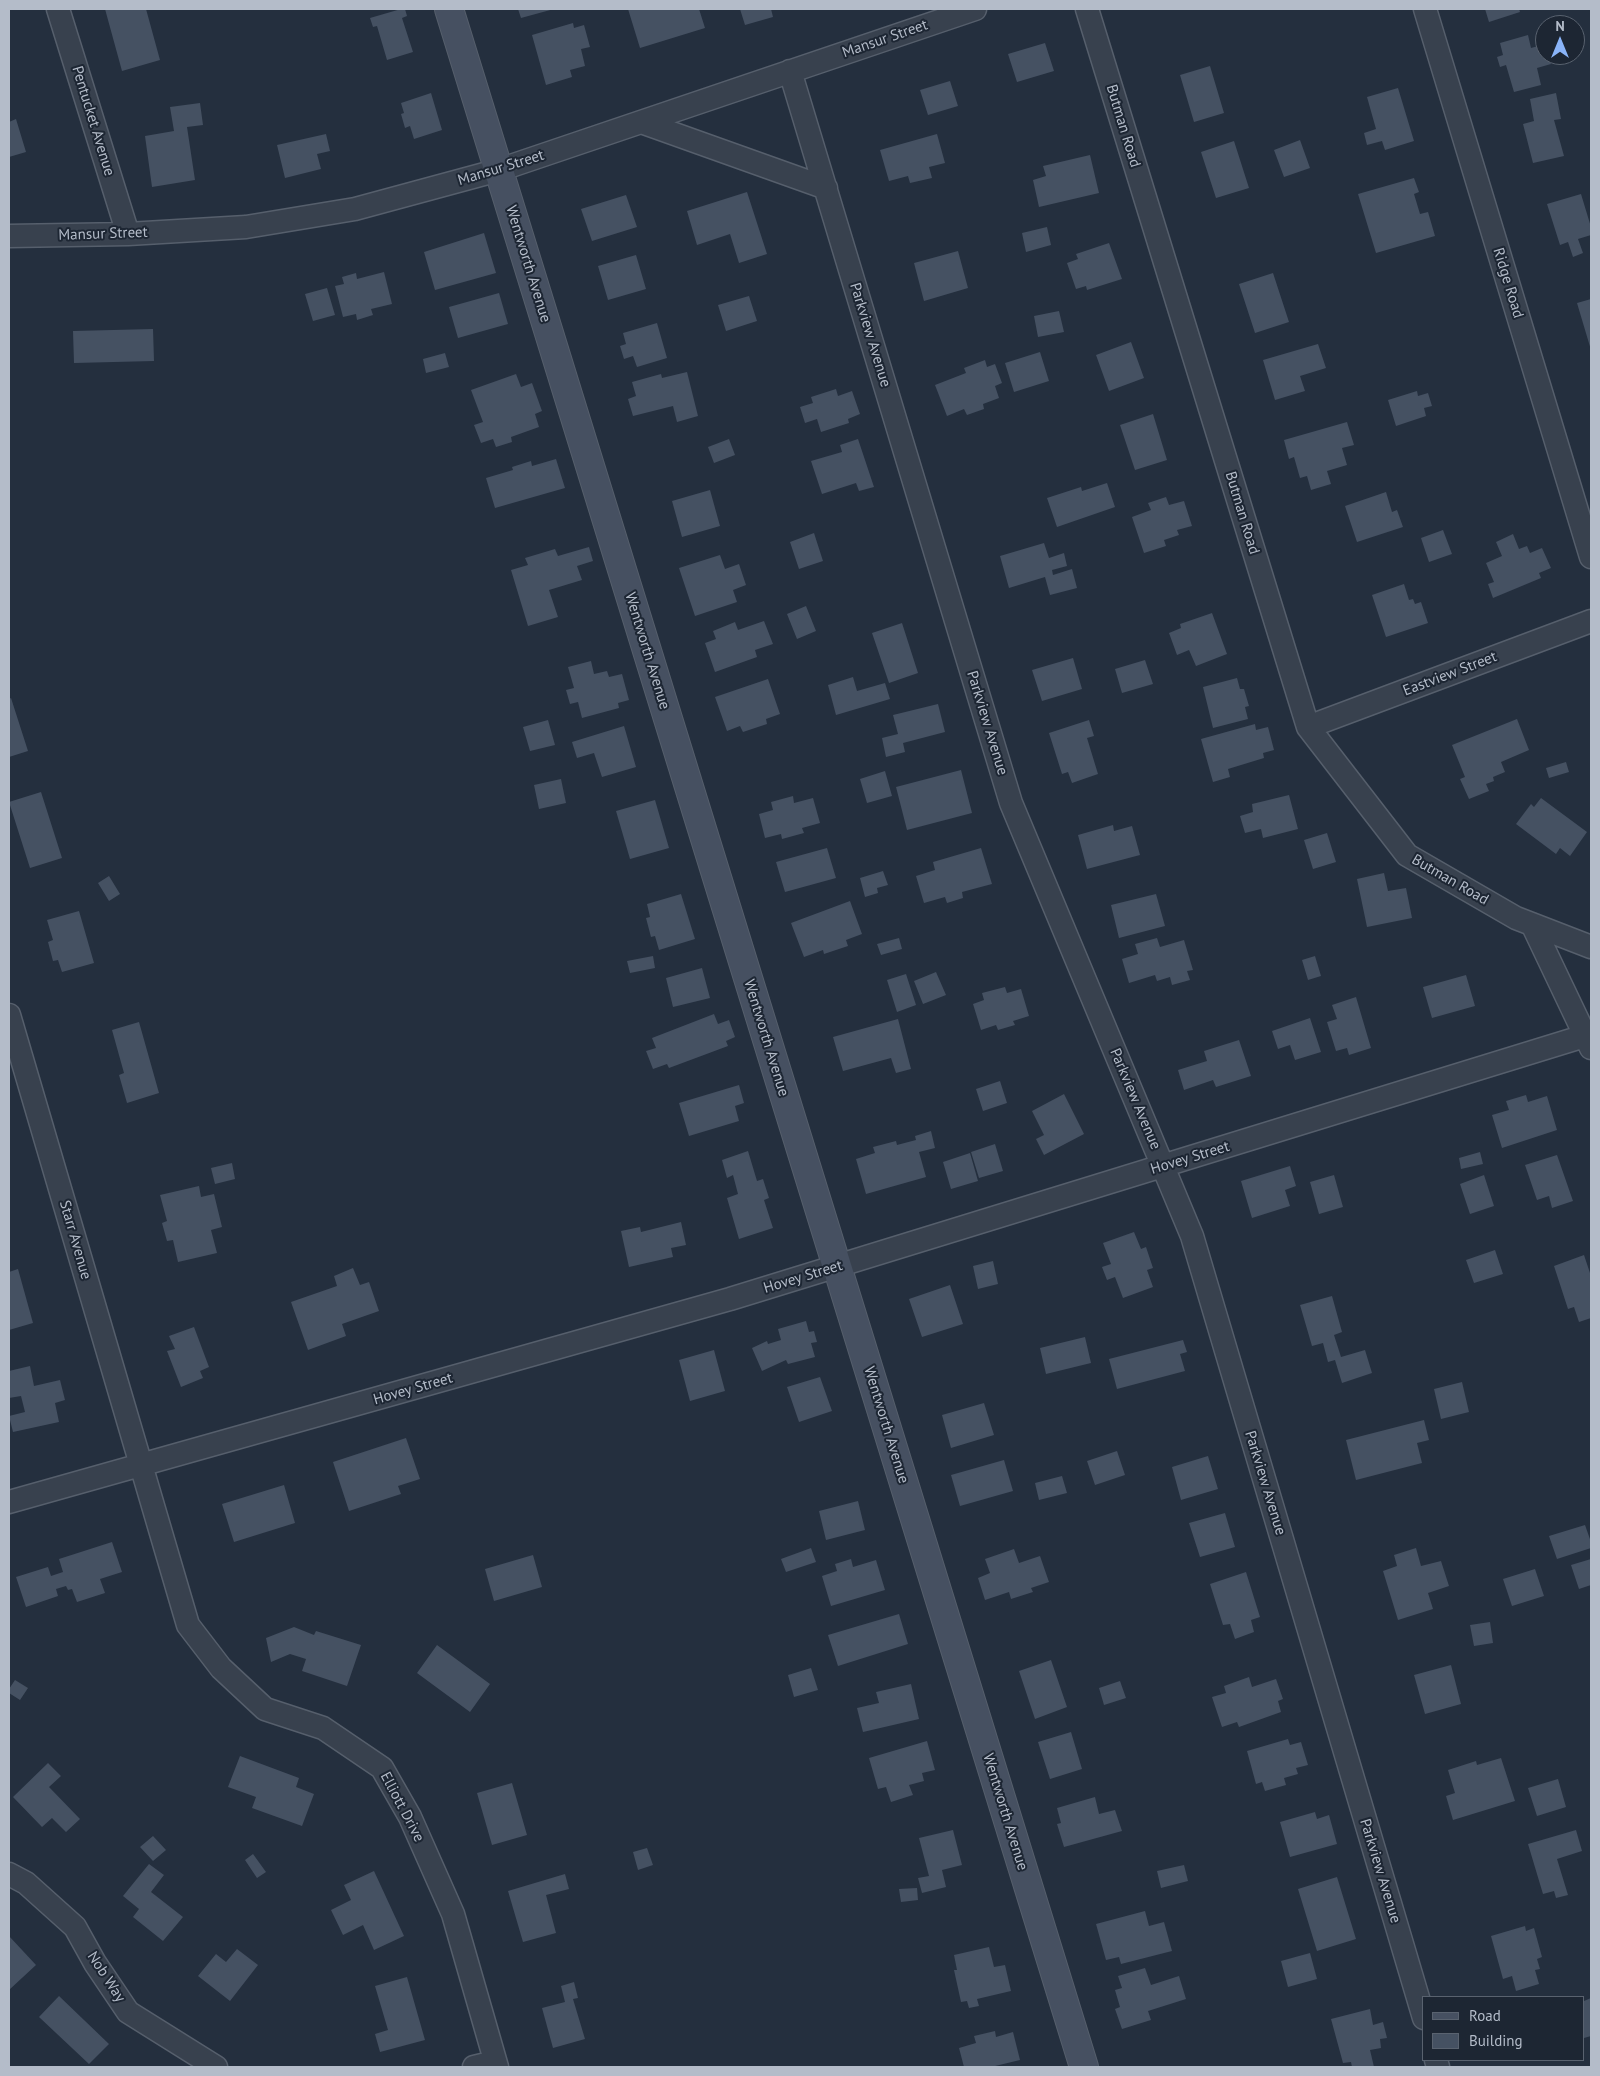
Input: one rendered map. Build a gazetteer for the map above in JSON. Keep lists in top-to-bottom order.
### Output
{
  "streets": {
    "street": [
      "Mansur Street",
      "Pentucket Avenue",
      "Butman Road",
      "Wentworth Avenue",
      "Ridge Road",
      "Parkview Avenue",
      "Eastview Street",
      "Hovey Street",
      "Starr Avenue",
      "Elliott Drive",
      "Nob Way"
    ]
  },
  "crossings": [
    ["Mansur Street", "Pentucket Avenue"],
    ["Mansur Street", "Wentworth Avenue"],
    ["Mansur Street", "Parkview Avenue"],
    ["Butman Road", "Eastview Street"],
    ["Wentworth Avenue", "Hovey Street"],
    ["Parkview Avenue", "Hovey Street"],
    ["Hovey Street", "Starr Avenue"],
    ["Hovey Street", "Elliott Drive"],
    ["Starr Avenue", "Elliott Drive"]
  ],
  "legend": ["Road", "Building"],
  "north": "top"
}
